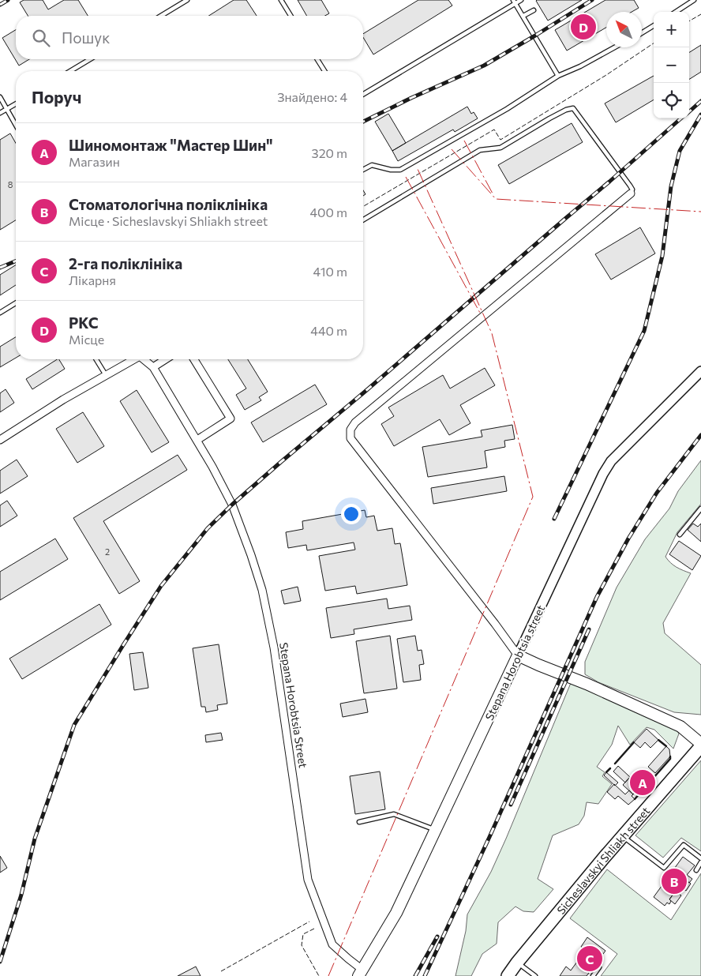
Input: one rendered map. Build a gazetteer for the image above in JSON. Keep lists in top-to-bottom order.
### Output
{
  "streets": {
    "main road": ["Stepana Horobtsia street", "Sicheslavskyi Shliakh street"],
    "street": ["Stepana Horobtsia Street"]
  },
  "crossings": [
    ["Stepana Horobtsia street", "Stepana Horobtsia Street"]
  ],
  "house_numbers": ["8", "2"],
  "north": "top left",
  "page": {
    "map_buttons": ["+", "−"],
    "pins": [
      "D",
      "A",
      "B",
      "C"
    ],
    "search": "Пошук",
    "heading": ["Поруч", "Знайдено: 4"],
    "list": [
      {
        "mark": "A",
        "name": "Шиномонтаж \"Мастер Шин\"",
        "note": "Магазин",
        "value": "320 m"
      },
      {
        "mark": "B",
        "name": "Стоматологічна поліклініка",
        "note": "Місце · Sicheslavskyi Shliakh street",
        "value": "400 m"
      },
      {
        "mark": "C",
        "name": "2-га поліклініка",
        "note": "Лікарня",
        "value": "410 m"
      },
      {
        "mark": "D",
        "name": "РКС",
        "note": "Місце",
        "value": "440 m"
      }
    ]
  }
}
